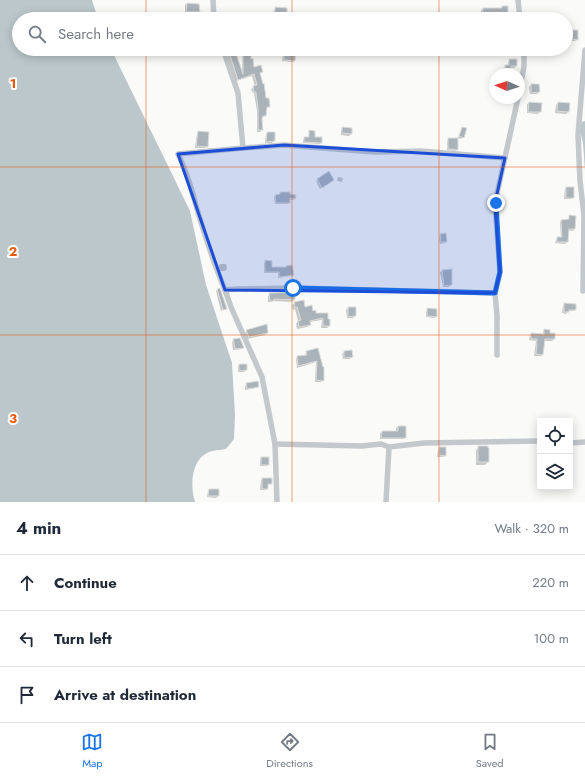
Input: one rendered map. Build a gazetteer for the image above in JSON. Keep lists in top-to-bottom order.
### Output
{
  "north": "left",
  "page": {
    "search": "Search here",
    "heading": ["4 min", "Walk · 320 m"],
    "list": [
      ["Continue", "220 m"],
      ["Turn left", "100 m"],
      "Arrive at destination"
    ],
    "nav": ["Map", "Directions", "Saved"]
  },
  "grid": {
    "rows": ["1", "2", "3"]
  }
}
